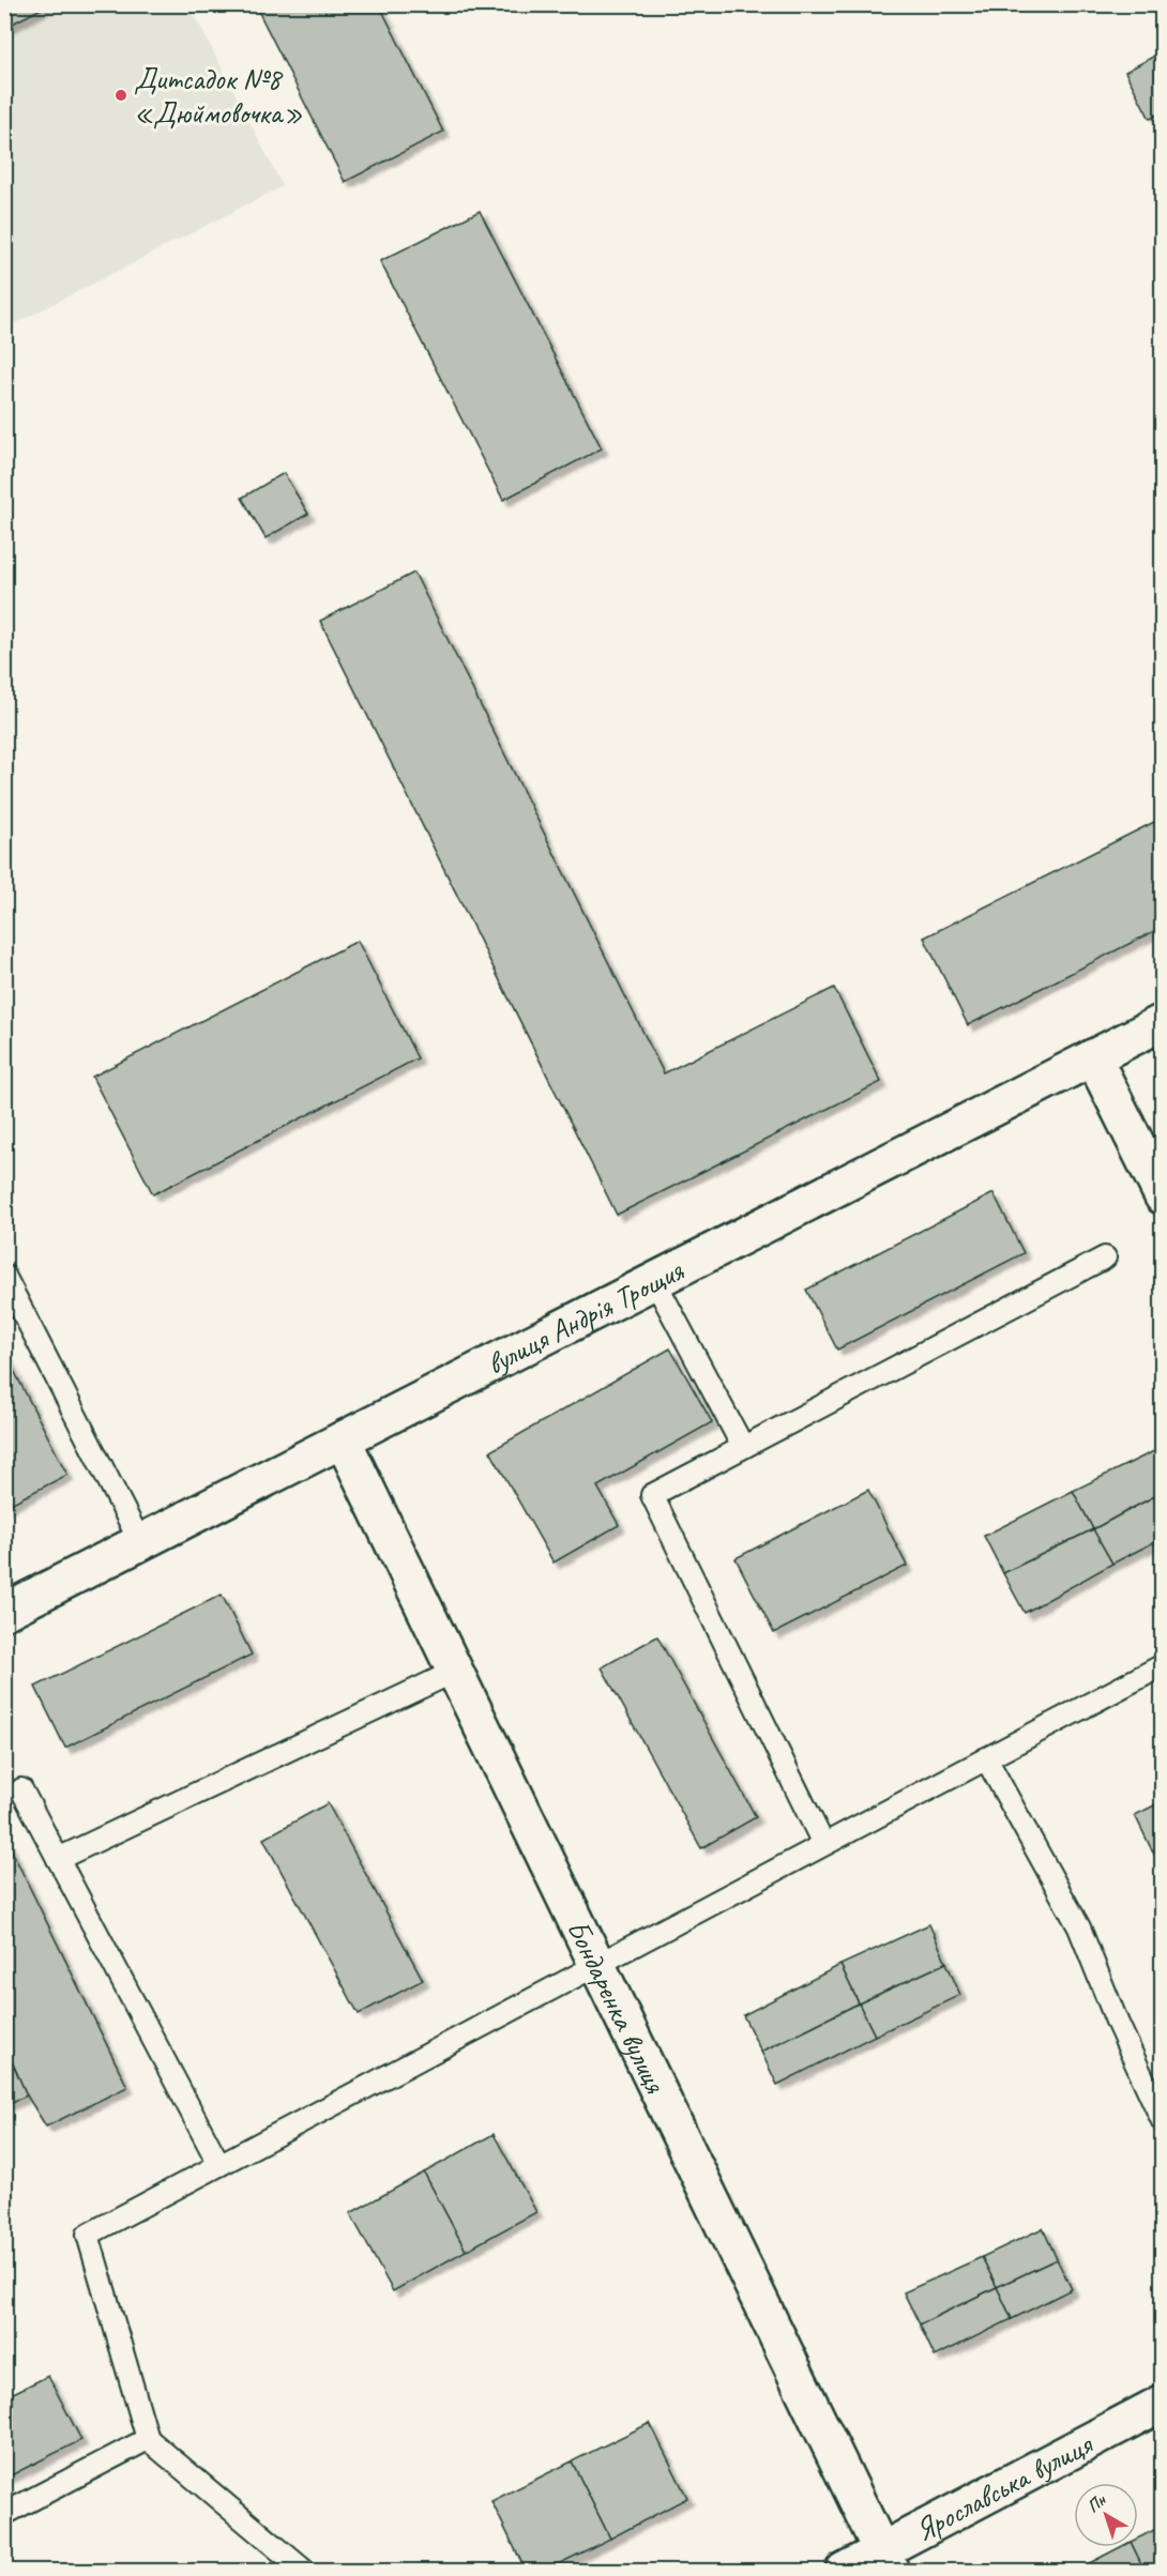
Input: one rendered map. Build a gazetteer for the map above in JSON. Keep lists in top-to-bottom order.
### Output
{
  "streets": {
    "street": ["вулиця Андрія Трощия", "Бондаренка вулиця", "Ярославська вулиця"]
  },
  "crossings": [
    ["вулиця Андрія Трощия", "Бондаренка вулиця"],
    ["Бондаренка вулиця", "Ярославська вулиця"]
  ],
  "places": ["Дитсадок №8 «Дюймовочка»"],
  "north": "top left"
}
